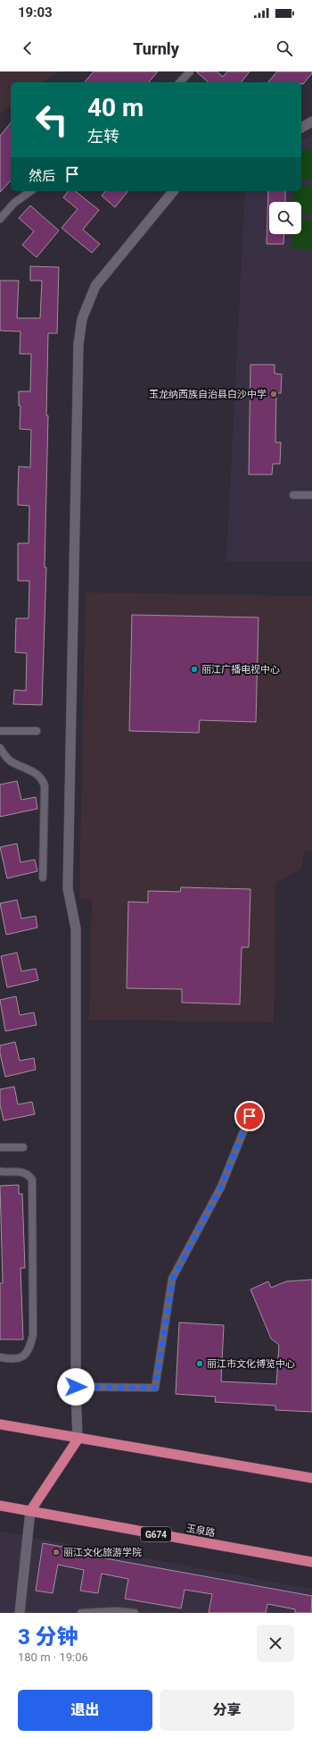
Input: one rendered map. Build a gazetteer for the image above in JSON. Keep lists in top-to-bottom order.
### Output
{
  "streets": {
    "highway": ["玉泉路", "G674"]
  },
  "places": [
    "玉龙纳西族自治县白沙中学",
    "丽江广播电视中心",
    "丽江市文化博览中心",
    "丽江文化旅游学院"
  ],
  "page": {
    "status": "19:03",
    "header": "Turnly",
    "turn": ["40 m", "左转"],
    "then": "然后",
    "heading": ["3 分钟", "180 m · 19:06"],
    "buttons": ["退出", "分享"]
  }
}
